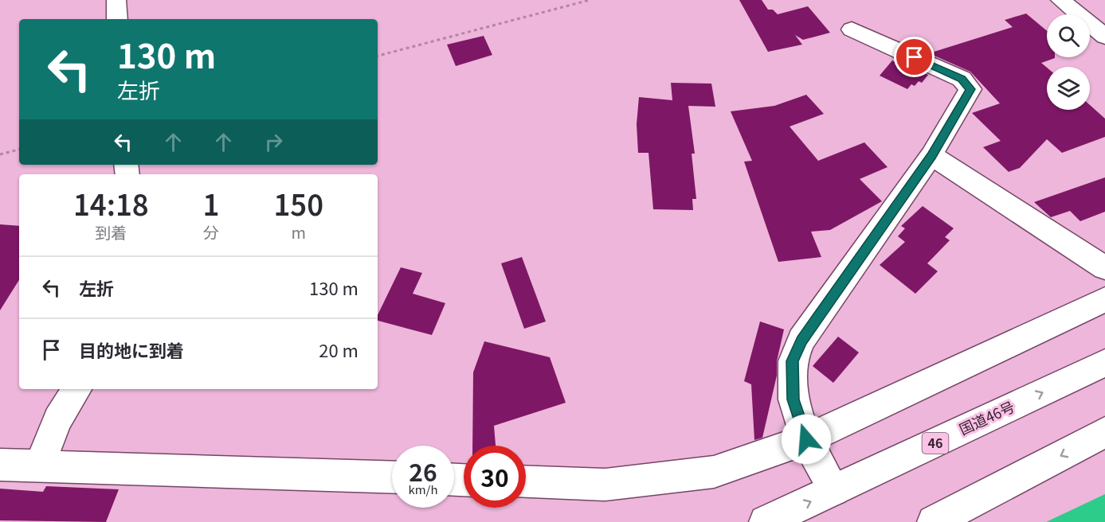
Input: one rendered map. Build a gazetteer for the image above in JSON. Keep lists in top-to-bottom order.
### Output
{
  "streets": {
    "main road": ["国道46号", "46"]
  },
  "page": {
    "turn": ["130 m", "左折"],
    "eta": [
      "14:18",
      "到着",
      "1",
      "分",
      "150",
      "m"
    ],
    "list": [
      {
        "name": "左折",
        "value": "130 m"
      },
      {
        "name": "目的地に到着",
        "value": "20 m"
      }
    ],
    "speed": "26 km/h",
    "limit": "30"
  }
}
